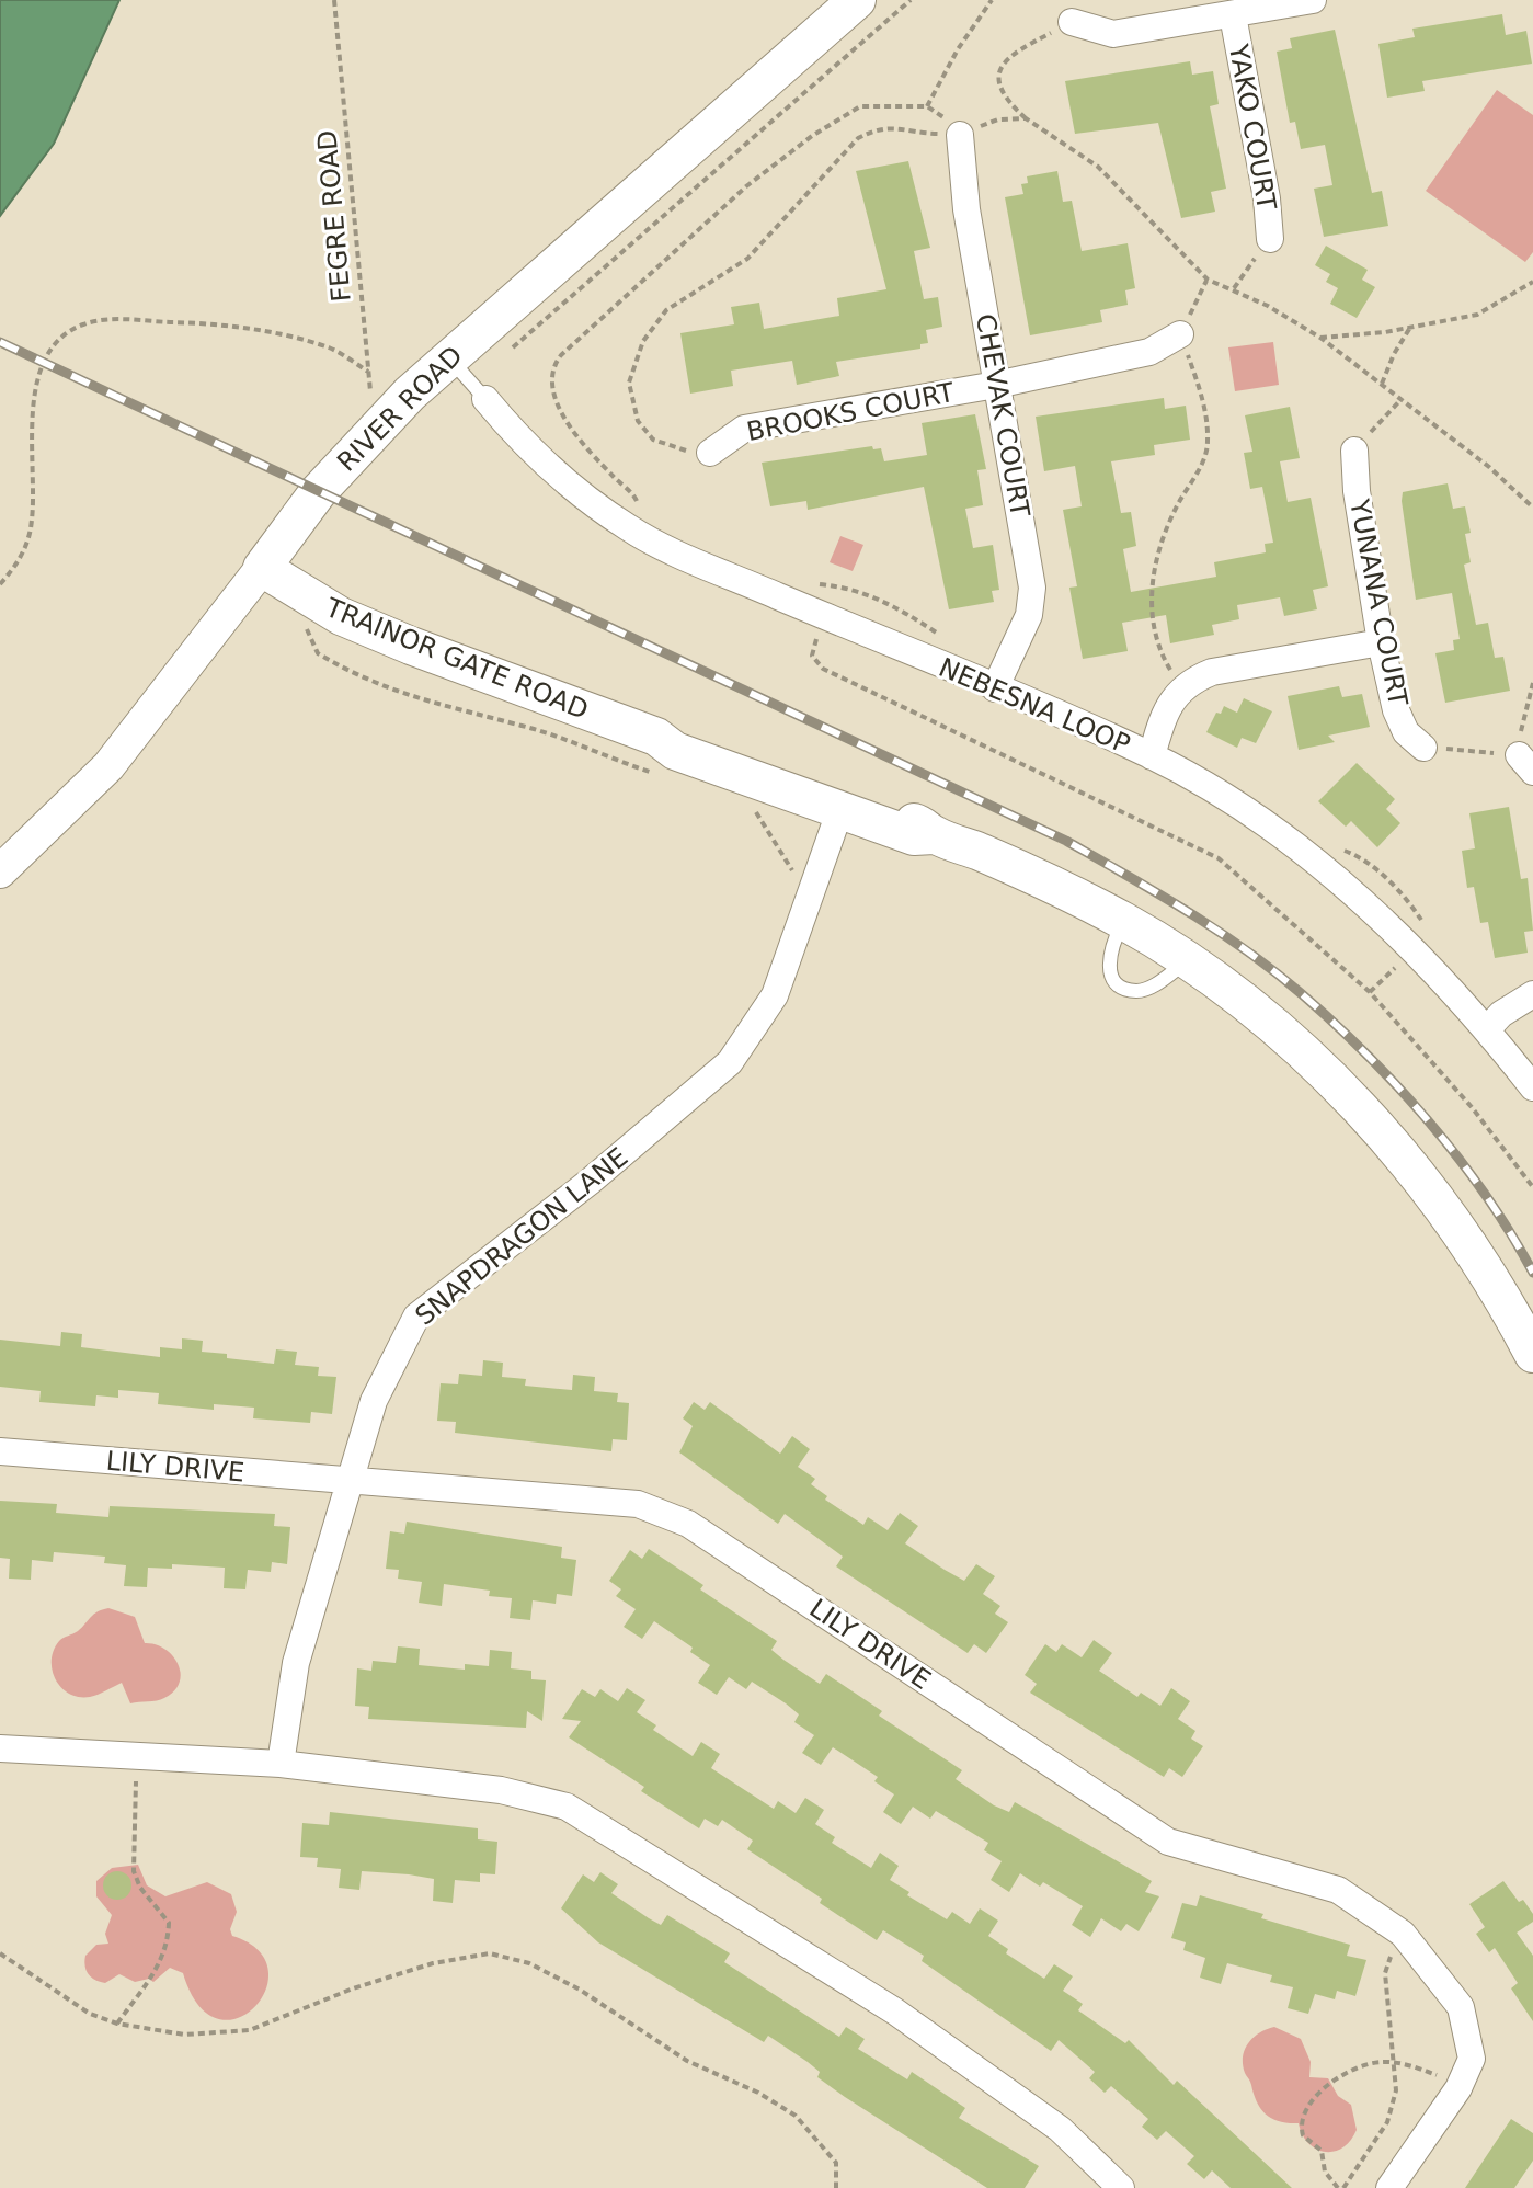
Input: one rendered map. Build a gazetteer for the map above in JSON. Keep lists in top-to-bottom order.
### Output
{
  "streets": {
    "main road": ["RIVER ROAD", "TRAINOR GATE ROAD"],
    "street": [
      "YAKO COURT",
      "BROOKS COURT",
      "CHEVAK COURT",
      "YUNANA COURT",
      "NEBESNA LOOP",
      "SNAPDRAGON LANE",
      "LILY DRIVE"
    ],
    "path": ["FEGRE ROAD"]
  },
  "crossings": [
    ["FEGRE ROAD", "RIVER ROAD"],
    ["RIVER ROAD", "TRAINOR GATE ROAD"],
    ["BROOKS COURT", "CHEVAK COURT"],
    ["CHEVAK COURT", "NEBESNA LOOP"],
    ["TRAINOR GATE ROAD", "SNAPDRAGON LANE"],
    ["SNAPDRAGON LANE", "LILY DRIVE"]
  ]
}
